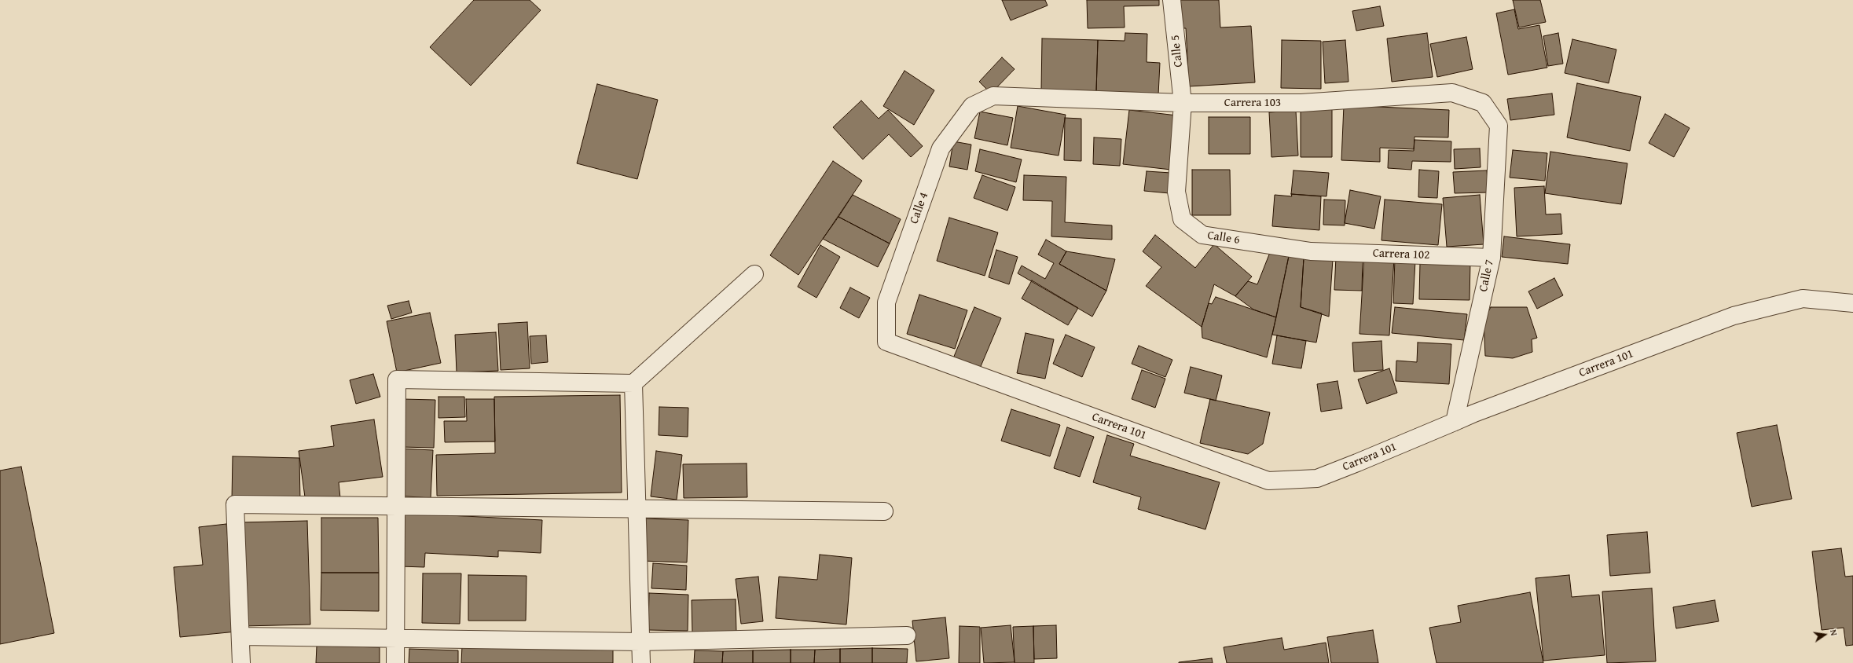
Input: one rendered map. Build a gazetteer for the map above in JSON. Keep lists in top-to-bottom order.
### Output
{
  "streets": {
    "street": [
      "Calle 5",
      "Carrera 103",
      "Calle 4",
      "Calle 6",
      "Carrera 102",
      "Calle 7",
      "Carrera 101"
    ]
  },
  "crossings": [
    ["Calle 5", "Carrera 103"],
    ["Calle 5", "Calle 6"],
    ["Carrera 103", "Calle 4"],
    ["Carrera 103", "Calle 6"],
    ["Carrera 103", "Calle 7"],
    ["Calle 4", "Carrera 101"],
    ["Calle 6", "Carrera 102"],
    ["Carrera 102", "Calle 7"],
    ["Calle 7", "Carrera 101"]
  ],
  "north": "right"
}
